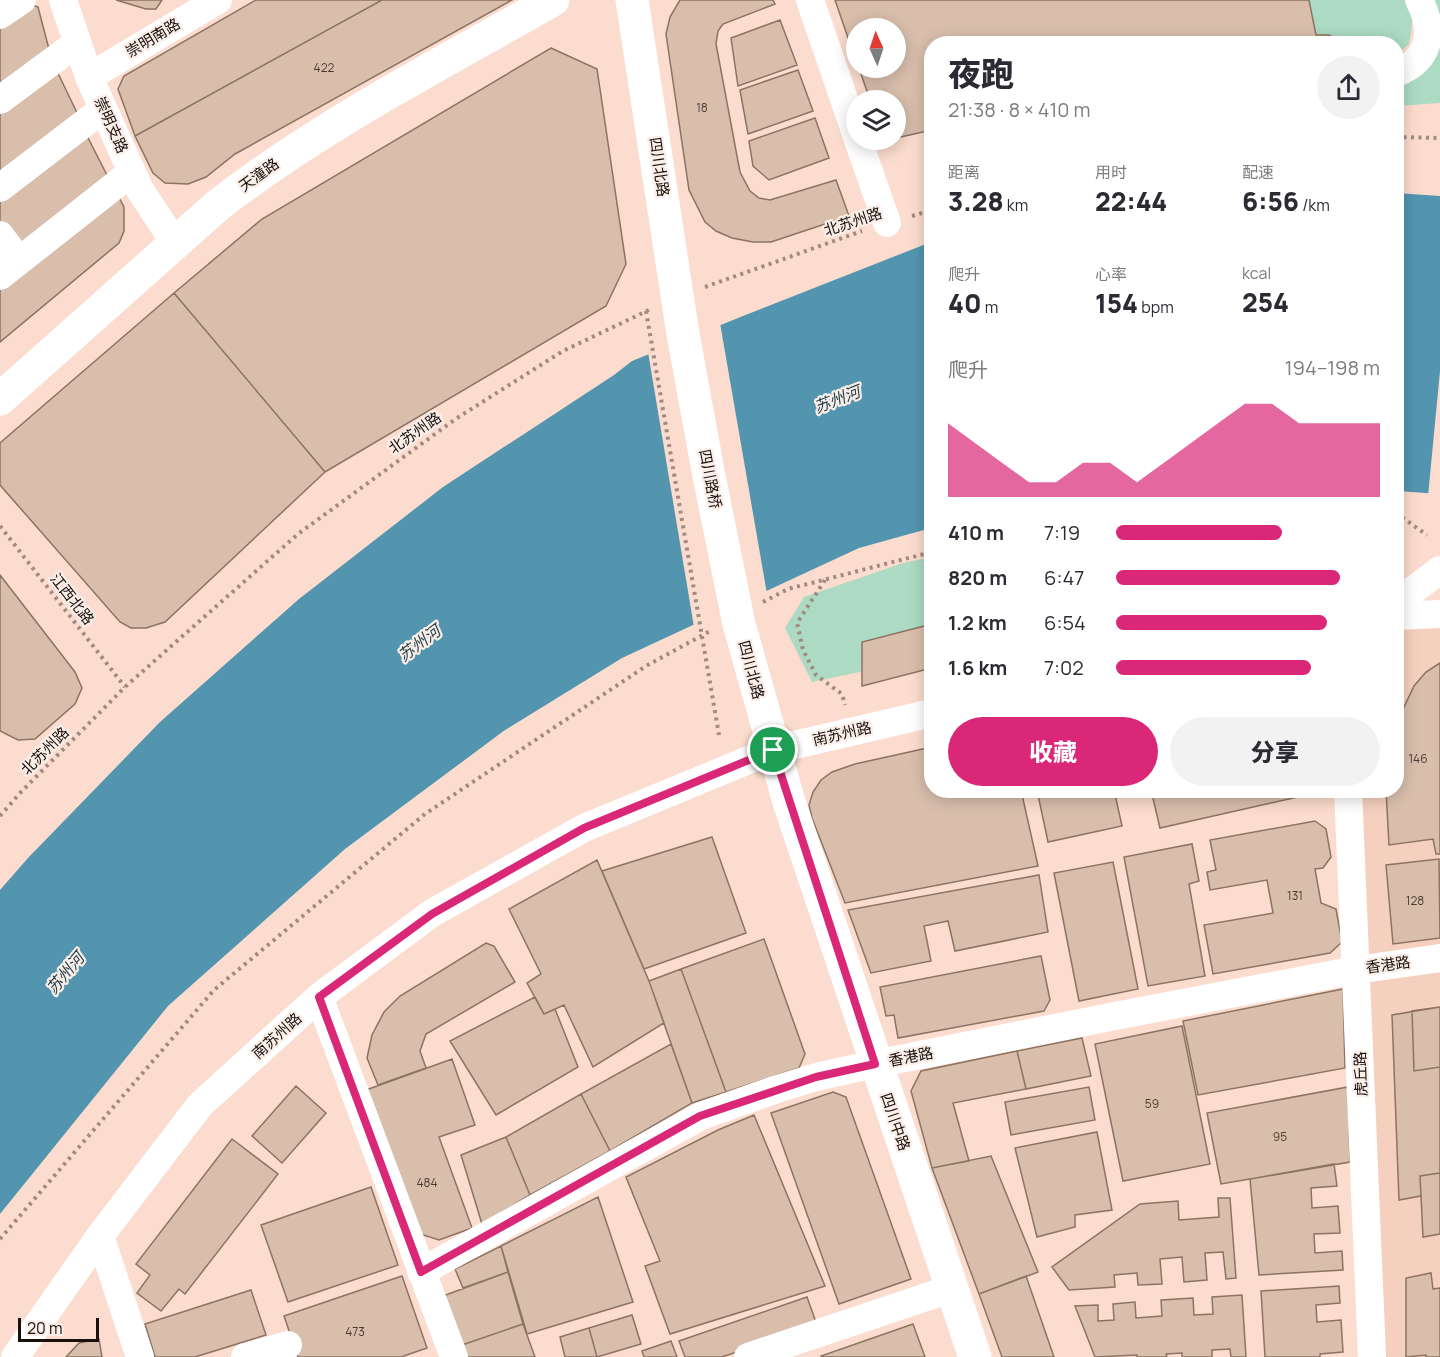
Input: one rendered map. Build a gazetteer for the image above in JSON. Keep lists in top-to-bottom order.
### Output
{
  "streets": {
    "main road": [
      "四川北路",
      "天潼路",
      "四川路桥",
      "四川中路"
    ],
    "street": [
      "崇明南路",
      "崇明支路",
      "南苏州路",
      "香港路",
      "虎丘路"
    ],
    "path": ["北苏州路", "江西北路"]
  },
  "crossings": [
    ["崇明南路", "崇明支路"],
    ["崇明支路", "天潼路"],
    ["四川北路", "北苏州路"],
    ["四川北路", "四川路桥"],
    ["四川北路", "南苏州路"],
    ["四川北路", "四川中路"],
    ["北苏州路", "江西北路"],
    ["南苏州路", "四川中路"],
    ["香港路", "虎丘路"],
    ["香港路", "四川中路"]
  ],
  "water": ["苏州河"],
  "house_numbers": [
    "422",
    "18",
    "146",
    "131",
    "128",
    "59",
    "95",
    "484",
    "473"
  ],
  "scale_bar": "20 m",
  "north": "top",
  "page": {
    "heading": ["夜跑", "21:38 · 8 × 410 m"],
    "stats": [
      ["距离", "3.28 km"],
      ["用时", "22:44"],
      ["配速", "6:56 /km"],
      ["爬升", "40 m"],
      ["心率", "154 bpm"],
      ["kcal", "254"]
    ],
    "chart": ["爬升", "194–198 m"],
    "list": [
      {
        "name": "410 m",
        "note": "7:19"
      },
      {
        "name": "820 m",
        "note": "6:47"
      },
      {
        "name": "1.2 km",
        "note": "6:54"
      },
      {
        "name": "1.6 km",
        "note": "7:02"
      }
    ],
    "buttons": ["收藏", "分享"],
    "scale": "20 m"
  }
}
